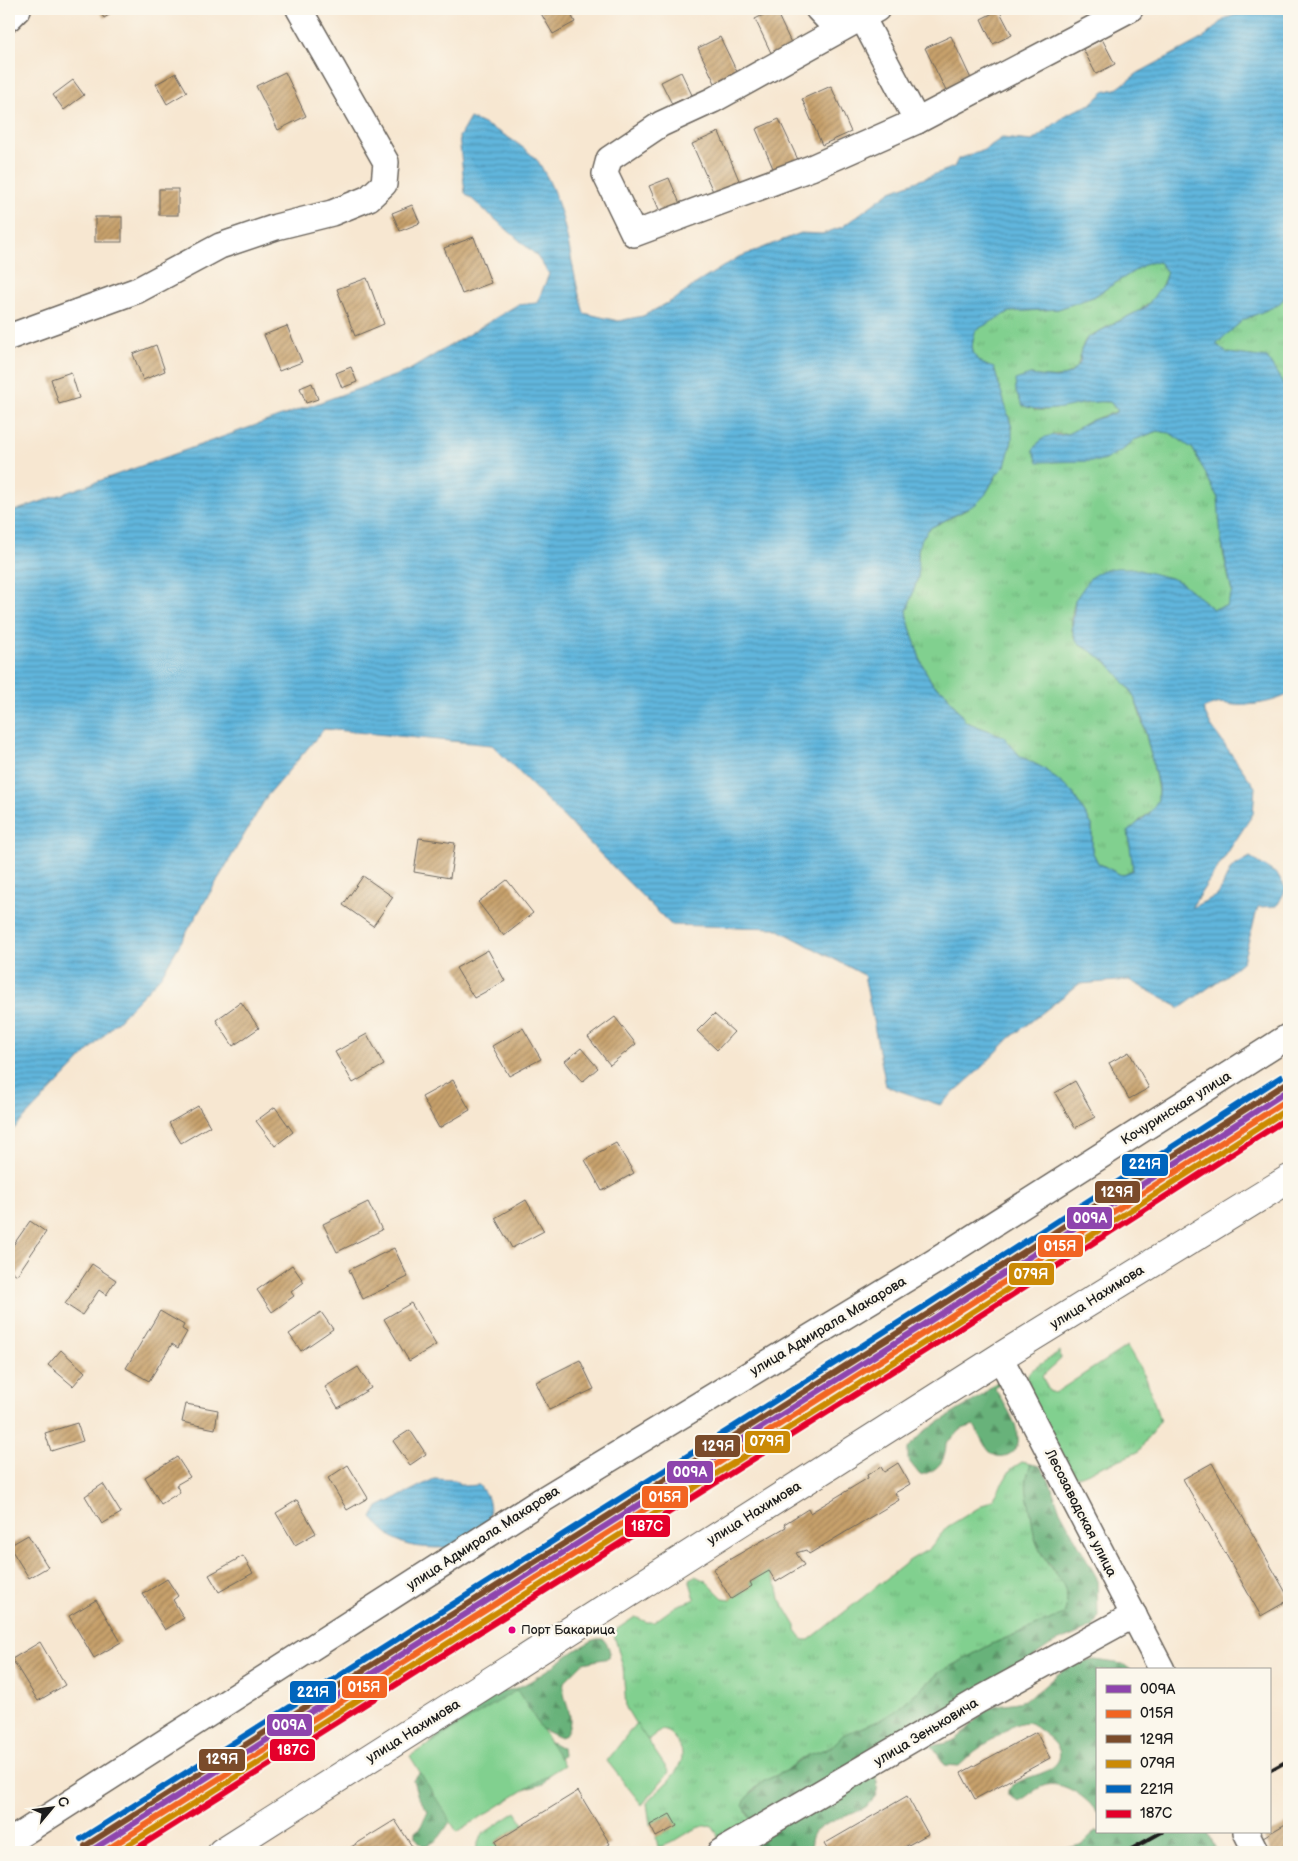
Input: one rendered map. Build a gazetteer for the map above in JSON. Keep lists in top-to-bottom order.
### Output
{
  "streets": {
    "main road": ["улица Нахимова"],
    "street": [
      "Кочуринская улица",
      "улица Адмирала Макарова",
      "Лесозаводская улица",
      "улица Зеньковича"
    ]
  },
  "crossings": [
    ["Кочуринская улица", "улица Адмирала Макарова"],
    ["улица Нахимова", "Лесозаводская улица"],
    ["Лесозаводская улица", "улица Зеньковича"]
  ],
  "places": ["Порт Бакарица"],
  "lines": [
    "transit line 221Я",
    "transit line 129Я",
    "transit line 009А",
    "transit line 015Я",
    "transit line 079Я",
    "transit line 187С"
  ],
  "legend": [
    "009А",
    "015Я",
    "129Я",
    "079Я",
    "221Я",
    "187С"
  ],
  "north": "top right"
}
